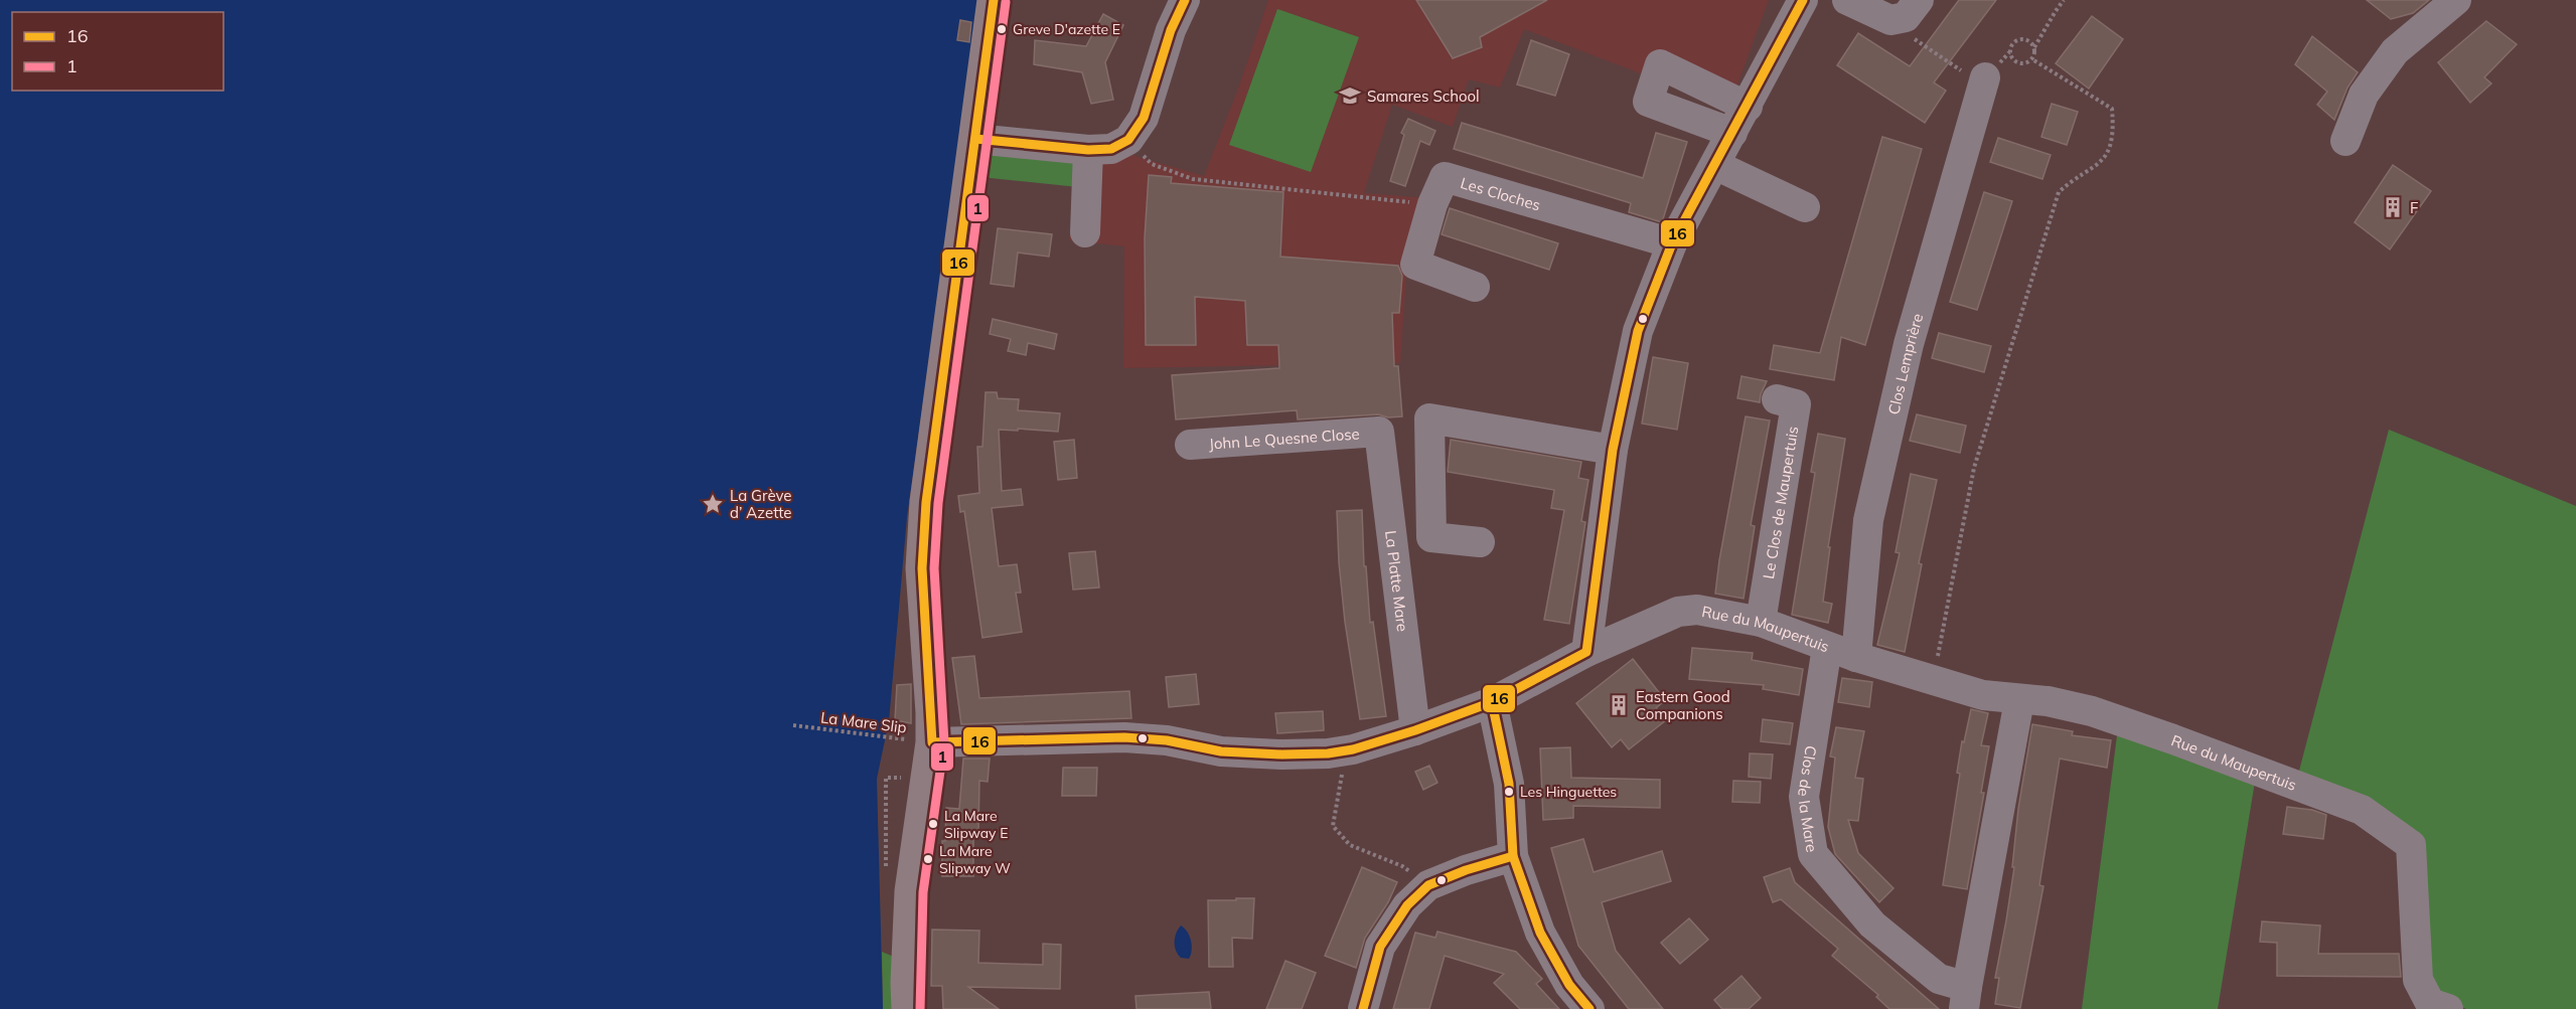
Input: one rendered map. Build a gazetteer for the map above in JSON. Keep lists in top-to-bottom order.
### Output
{
  "streets": {
    "street": [
      "Les Cloches",
      "Clos Lemprière",
      "John Le Quesne Close",
      "Le Clos de Maupertuis",
      "La Platte Mare",
      "Rue du Maupertuis",
      "Clos de la Mare"
    ],
    "path": ["La Mare Slip"]
  },
  "crossings": [
    ["Clos Lemprière", "Rue du Maupertuis"],
    ["John Le Quesne Close", "La Platte Mare"],
    ["Le Clos de Maupertuis", "Rue du Maupertuis"],
    ["La Platte Mare", "Rue du Maupertuis"],
    ["Rue du Maupertuis", "La Mare Slip"],
    ["Rue du Maupertuis", "Clos de la Mare"]
  ],
  "places": {
    "other": [
      "Greve D'azette E",
      "Les Hinguettes",
      "La Mare Slipway E",
      "La Mare Slipway W"
    ],
    "school or university": ["Samares School"],
    "building": ["F", "Eastern Good Companions"],
    "place": ["La Grève d’ Azette"]
  },
  "lines": ["transit line 16", "transit line 1"],
  "legend": ["16", "1"]
}
